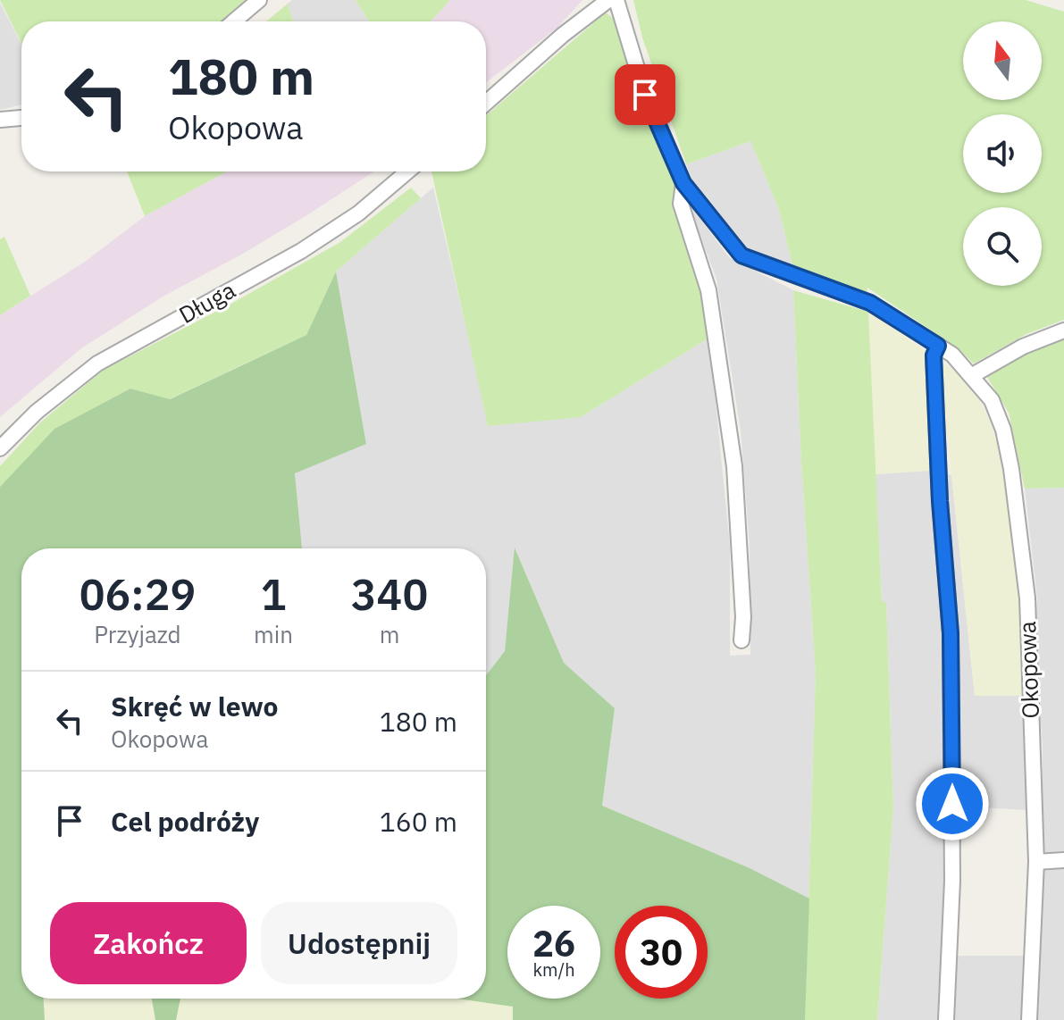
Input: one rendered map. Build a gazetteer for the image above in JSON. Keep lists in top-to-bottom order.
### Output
{
  "streets": {
    "street": ["Długa", "Okopowa"]
  },
  "north": "top",
  "page": {
    "turn": ["180 m", "Okopowa"],
    "eta": [
      "06:29",
      "Przyjazd",
      "1",
      "min",
      "340",
      "m"
    ],
    "list": [
      {
        "name": "Skręć w lewo",
        "note": "Okopowa",
        "value": "180 m"
      },
      {
        "name": "Cel podróży",
        "value": "160 m"
      }
    ],
    "buttons": ["Zakończ", "Udostępnij"],
    "speed": "26 km/h",
    "limit": "30"
  }
}
